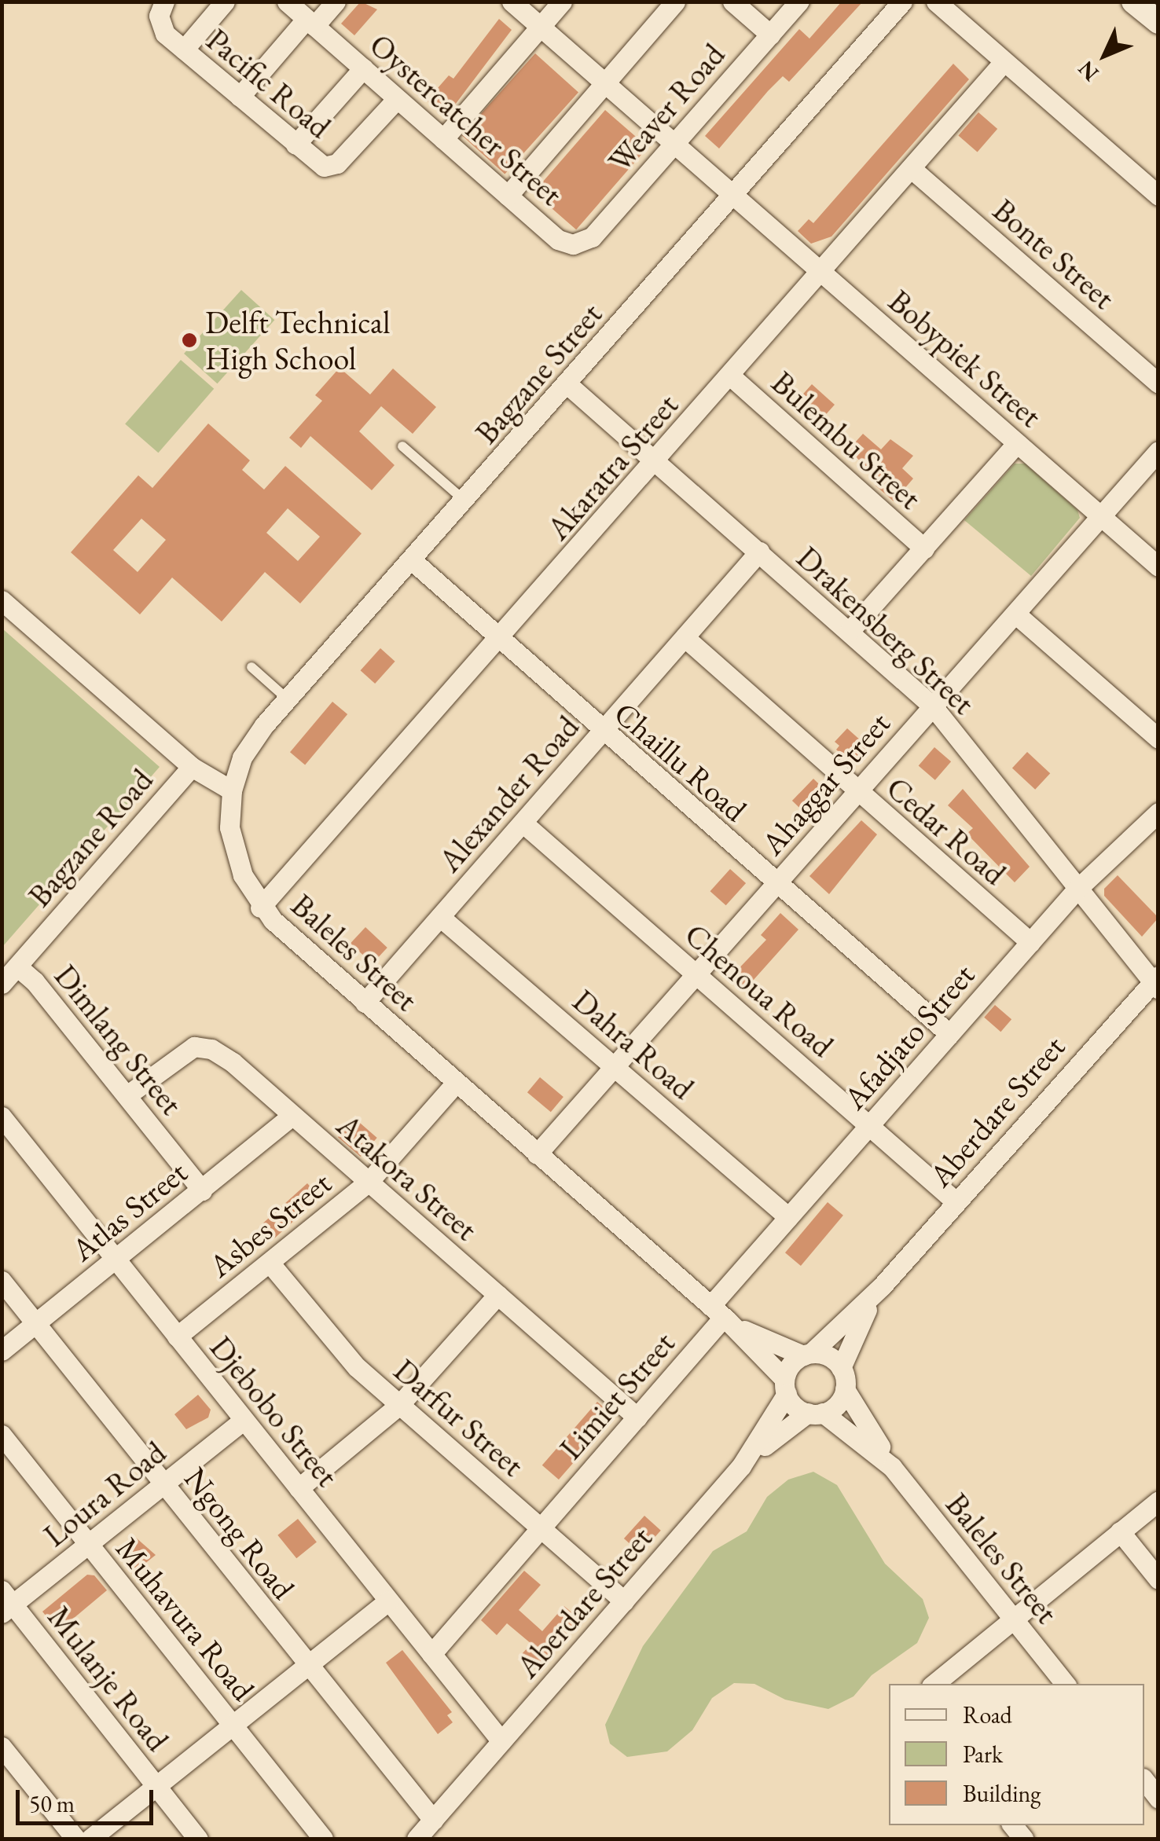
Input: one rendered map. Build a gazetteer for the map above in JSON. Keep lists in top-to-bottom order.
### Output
{
  "streets": {
    "street": [
      "Pacific Road",
      "Weaver Road",
      "Oystercatcher Street",
      "Bonte Street",
      "Bobypiek Street",
      "Bagzane Street",
      "Bulembu Street",
      "Akaratra Street",
      "Drakensberg Street",
      "Chaillu Road",
      "Ahaggar Street",
      "Alexander Road",
      "Cedar Road",
      "Bagzane Road",
      "Baleles Street",
      "Chenoua Road",
      "Afadjato Street",
      "Dimlang Street",
      "Dahra Road",
      "Aberdare Street",
      "Atakora Street",
      "Atlas Street",
      "Asbes Street",
      "Limiet Street",
      "Djebobo Street",
      "Darfur Street",
      "Loura Road",
      "Ngong Road",
      "Muhavura Road",
      "Mulanje Road"
    ]
  },
  "crossings": [
    ["Pacific Road", "Oystercatcher Street"],
    ["Weaver Road", "Oystercatcher Street"],
    ["Weaver Road", "Bobypiek Street"],
    ["Bonte Street", "Akaratra Street"],
    ["Bobypiek Street", "Bagzane Street"],
    ["Bobypiek Street", "Akaratra Street"],
    ["Bobypiek Street", "Ahaggar Street"],
    ["Bagzane Street", "Drakensberg Street"],
    ["Bagzane Street", "Chaillu Road"],
    ["Bagzane Street", "Baleles Street"],
    ["Bulembu Street", "Akaratra Street"],
    ["Akaratra Street", "Drakensberg Street"],
    ["Akaratra Street", "Chaillu Road"],
    ["Akaratra Street", "Baleles Street"],
    ["Drakensberg Street", "Ahaggar Street"],
    ["Drakensberg Street", "Alexander Road"],
    ["Drakensberg Street", "Afadjato Street"],
    ["Drakensberg Street", "Aberdare Street"],
    ["Chaillu Road", "Ahaggar Street"],
    ["Chaillu Road", "Alexander Road"],
    ["Chaillu Road", "Afadjato Street"],
    ["Ahaggar Street", "Cedar Road"],
    ["Ahaggar Street", "Baleles Street"],
    ["Ahaggar Street", "Chenoua Road"],
    ["Ahaggar Street", "Dahra Road"],
    ["Alexander Road", "Cedar Road"],
    ["Alexander Road", "Baleles Street"],
    ["Alexander Road", "Chenoua Road"],
    ["Alexander Road", "Dahra Road"],
    ["Cedar Road", "Afadjato Street"],
    ["Bagzane Road", "Dimlang Street"],
    ["Baleles Street", "Afadjato Street"],
    ["Baleles Street", "Aberdare Street"],
    ["Baleles Street", "Asbes Street"],
    ["Baleles Street", "Limiet Street"],
    ["Chenoua Road", "Afadjato Street"],
    ["Chenoua Road", "Aberdare Street"],
    ["Afadjato Street", "Dahra Road"],
    ["Afadjato Street", "Limiet Street"],
    ["Dimlang Street", "Atakora Street"],
    ["Dimlang Street", "Atlas Street"],
    ["Aberdare Street", "Djebobo Street"],
    ["Aberdare Street", "Darfur Street"],
    ["Aberdare Street", "Ngong Road"],
    ["Atakora Street", "Atlas Street"],
    ["Atakora Street", "Asbes Street"],
    ["Atakora Street", "Limiet Street"],
    ["Atlas Street", "Djebobo Street"],
    ["Atlas Street", "Ngong Road"],
    ["Asbes Street", "Djebobo Street"],
    ["Asbes Street", "Darfur Street"],
    ["Limiet Street", "Djebobo Street"],
    ["Limiet Street", "Darfur Street"],
    ["Djebobo Street", "Loura Road"],
    ["Loura Road", "Ngong Road"],
    ["Loura Road", "Muhavura Road"],
    ["Loura Road", "Mulanje Road"]
  ],
  "places": ["Delft Technical High School"],
  "legend": ["Road", "Park", "Building"],
  "scale_bar": "50 m",
  "north": "bottom left"
}
